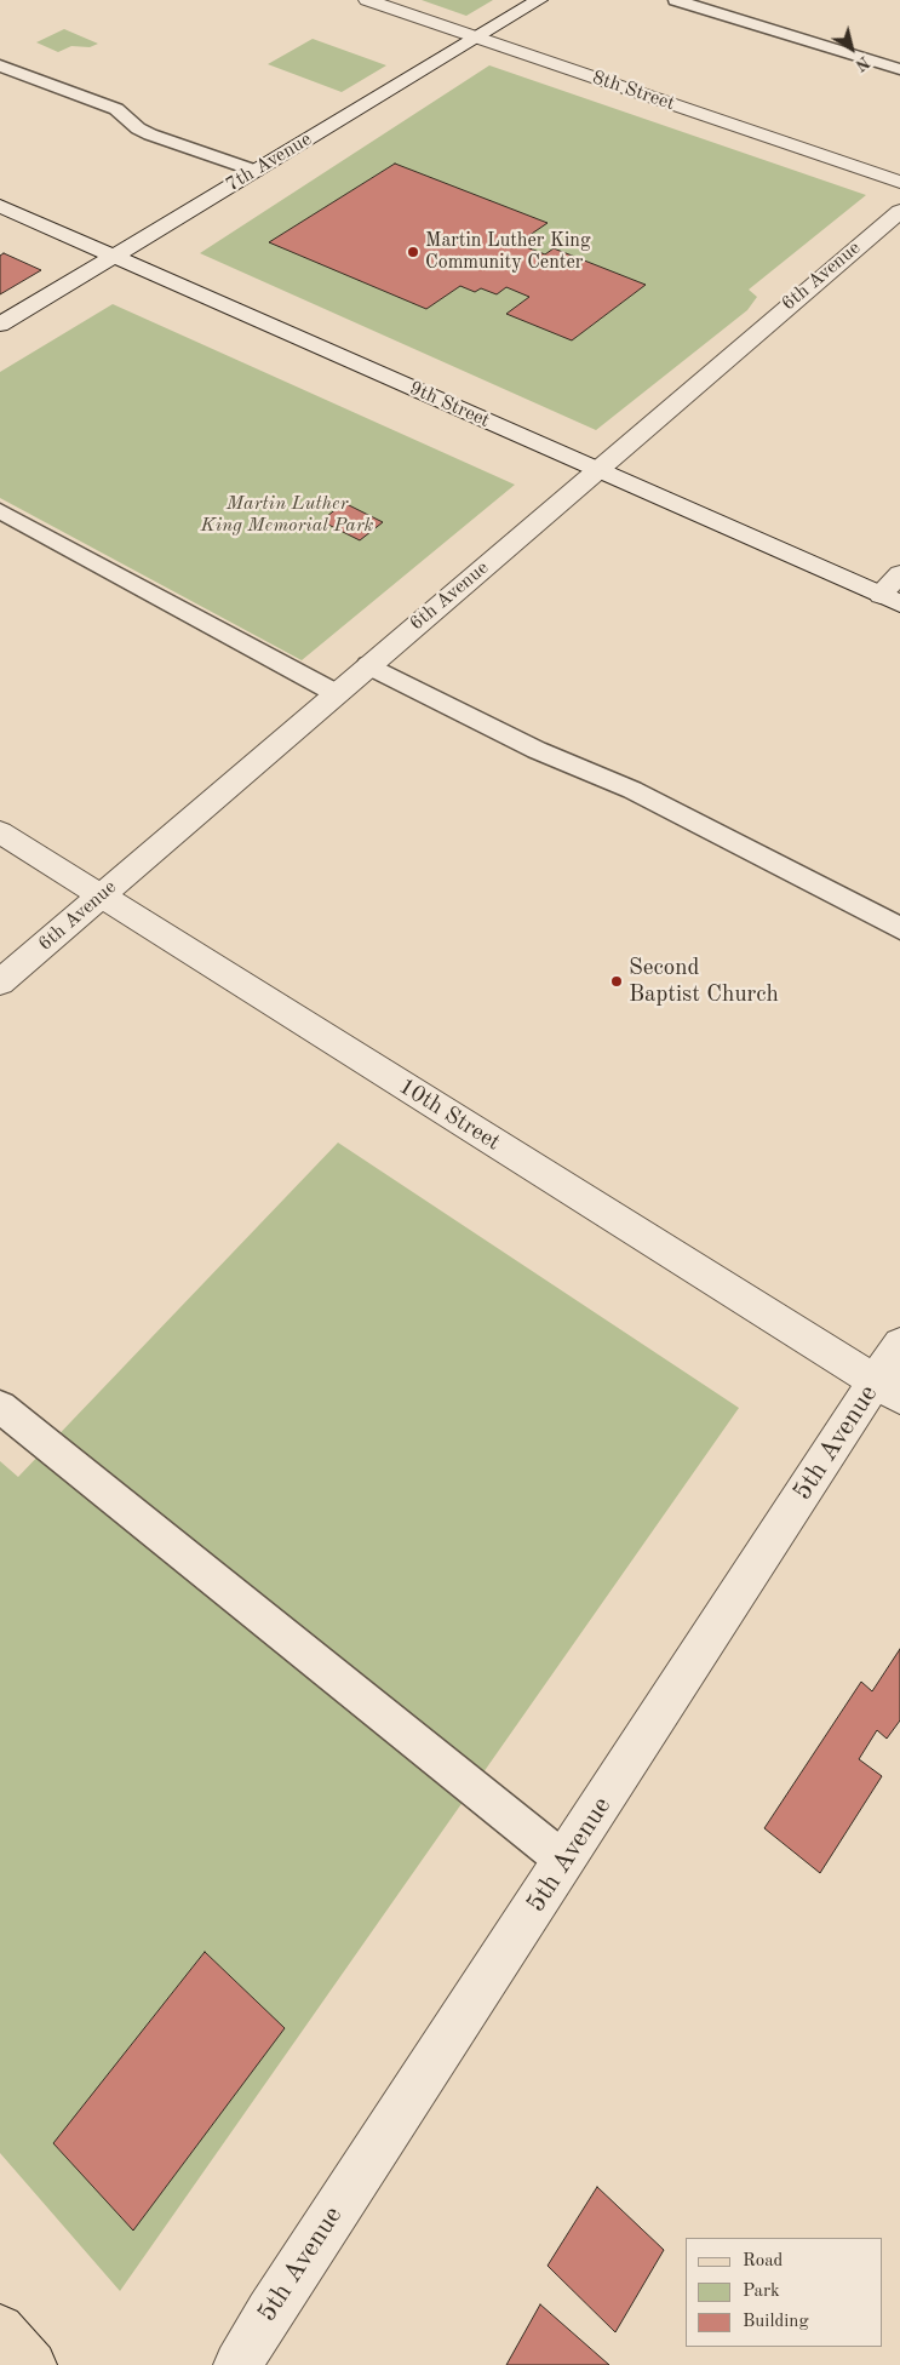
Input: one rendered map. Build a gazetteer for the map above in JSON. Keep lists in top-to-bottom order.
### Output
{
  "streets": {
    "street": [
      "8th Street",
      "7th Avenue",
      "6th Avenue",
      "9th Street",
      "10th Street",
      "5th Avenue"
    ]
  },
  "crossings": [
    ["8th Street", "7th Avenue"],
    ["7th Avenue", "9th Street"],
    ["6th Avenue", "9th Street"],
    ["6th Avenue", "10th Street"],
    ["10th Street", "5th Avenue"]
  ],
  "parks": ["Martin Luther King Memorial Park"],
  "places": ["Martin Luther King Community Center", "Second Baptist Church"],
  "legend": ["Road", "Park", "Building"],
  "north": "bottom right"
}
